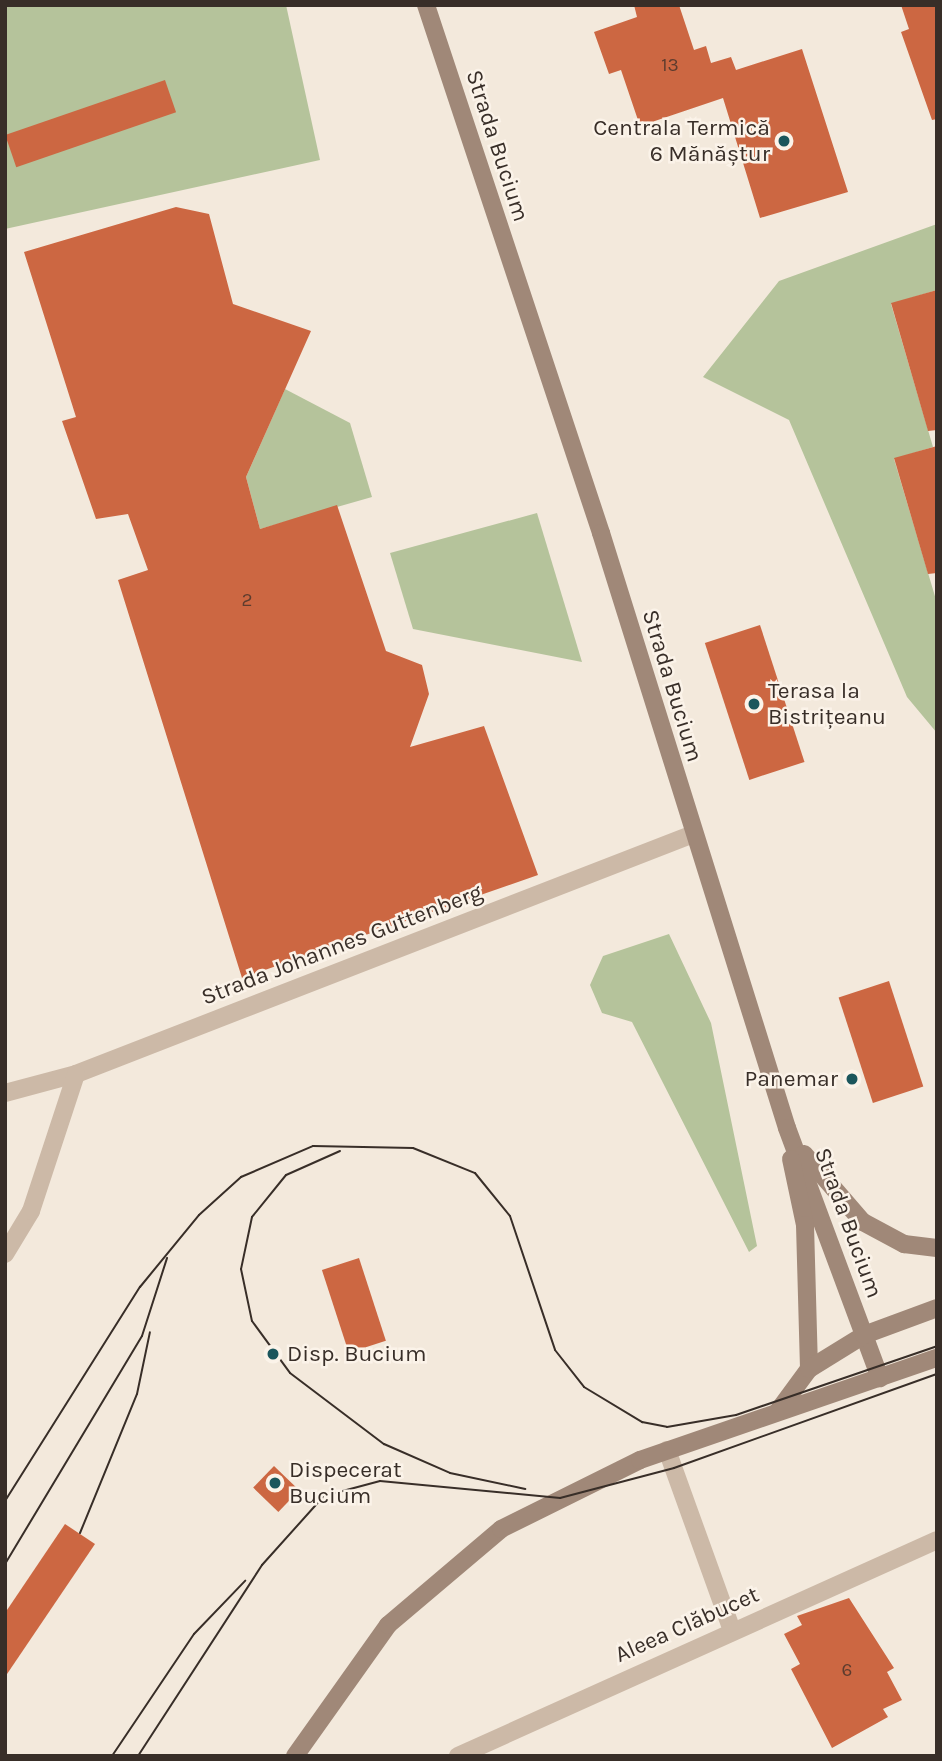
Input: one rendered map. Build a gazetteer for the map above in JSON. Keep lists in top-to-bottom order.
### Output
{
  "streets": {
    "main road": ["Strada Bucium"],
    "street": ["Strada Johannes Guttenberg", "Aleea Clăbucet"]
  },
  "crossings": [
    ["Strada Bucium", "Strada Johannes Guttenberg"]
  ],
  "places": [
    "Centrala Termică 6 Mănăștur",
    "Terasa la Bistrițeanu",
    "Panemar",
    "Disp. Bucium",
    "Dispecerat Bucium"
  ],
  "house_numbers": ["13", "2", "6"]
}
